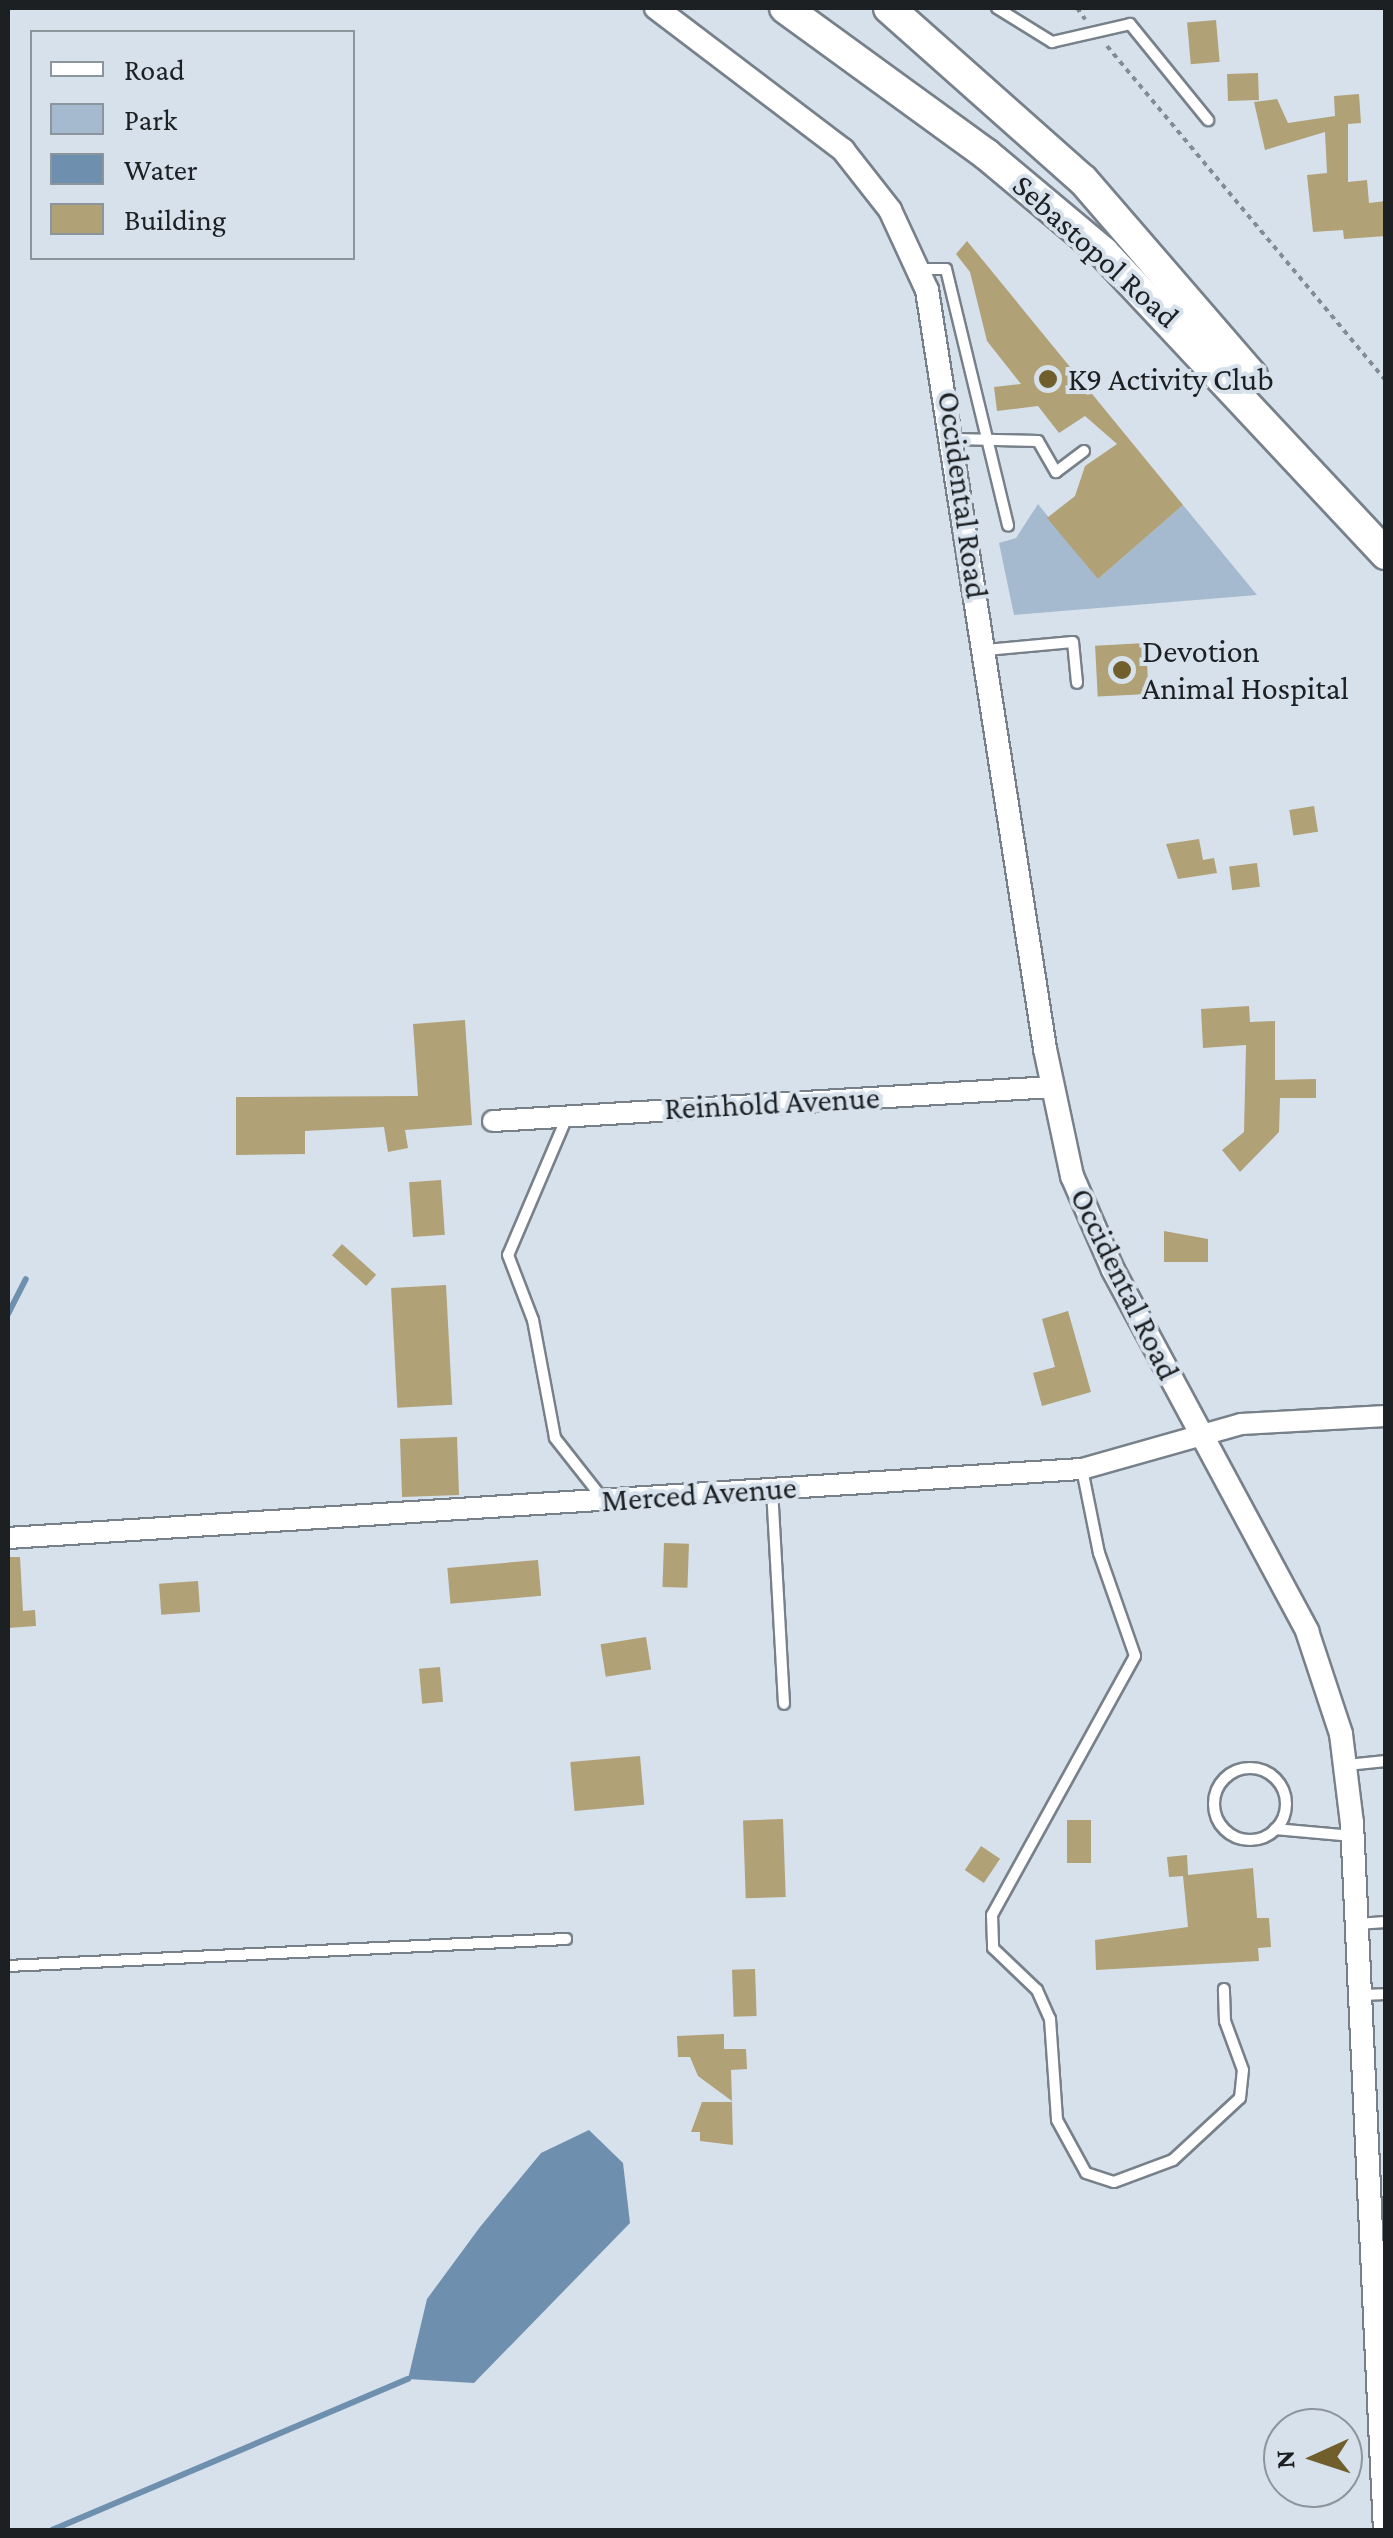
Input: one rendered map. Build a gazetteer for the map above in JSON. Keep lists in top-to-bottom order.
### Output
{
  "streets": {
    "main road": ["Sebastopol Road"],
    "street": ["Occidental Road", "Reinhold Avenue", "Merced Avenue"]
  },
  "crossings": [
    ["Occidental Road", "Reinhold Avenue"],
    ["Occidental Road", "Merced Avenue"]
  ],
  "places": ["K9 Activity Club", "Devotion Animal Hospital"],
  "legend": [
    "Road",
    "Park",
    "Water",
    "Building"
  ],
  "north": "left"
}
